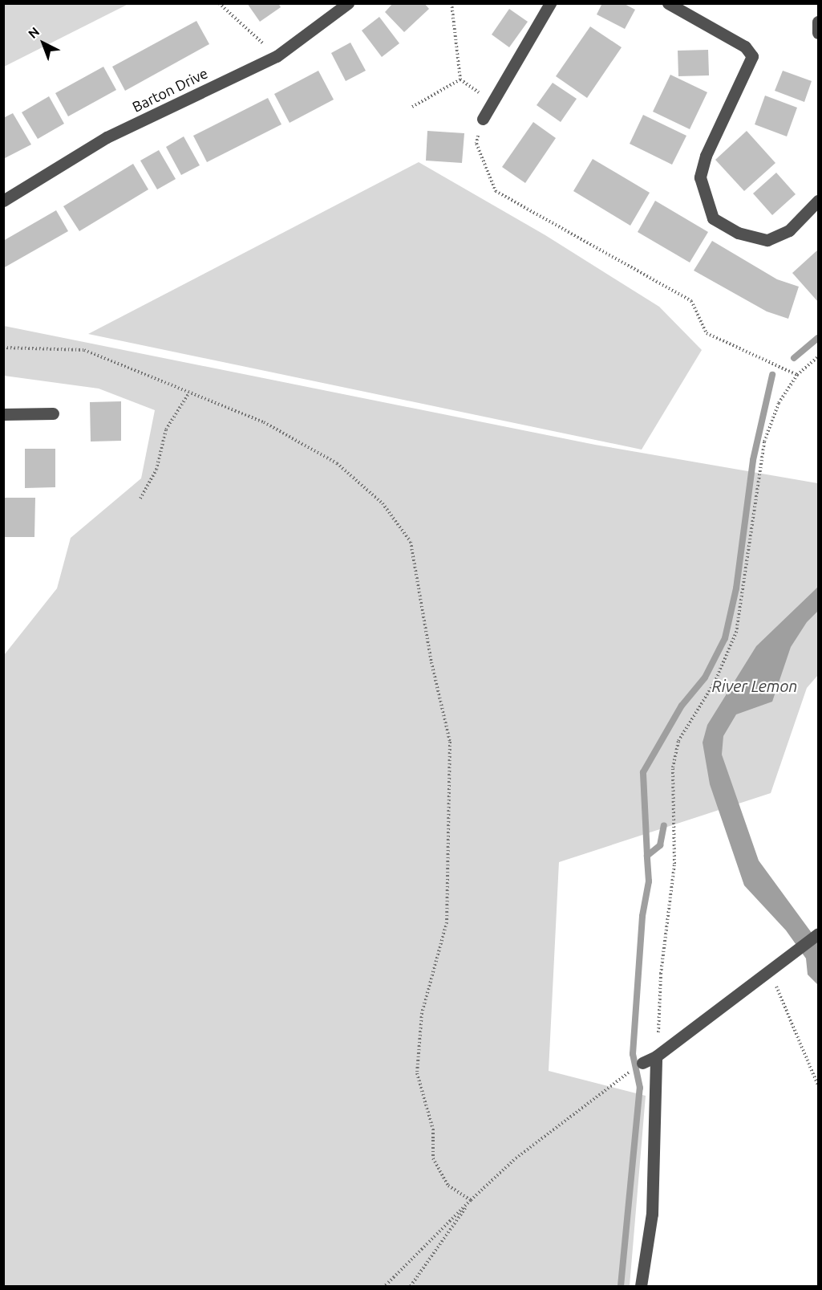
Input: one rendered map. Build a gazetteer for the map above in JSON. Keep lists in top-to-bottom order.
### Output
{
  "streets": {
    "street": ["Barton Drive"]
  },
  "water": ["River Lemon"],
  "north": "top left"
}
